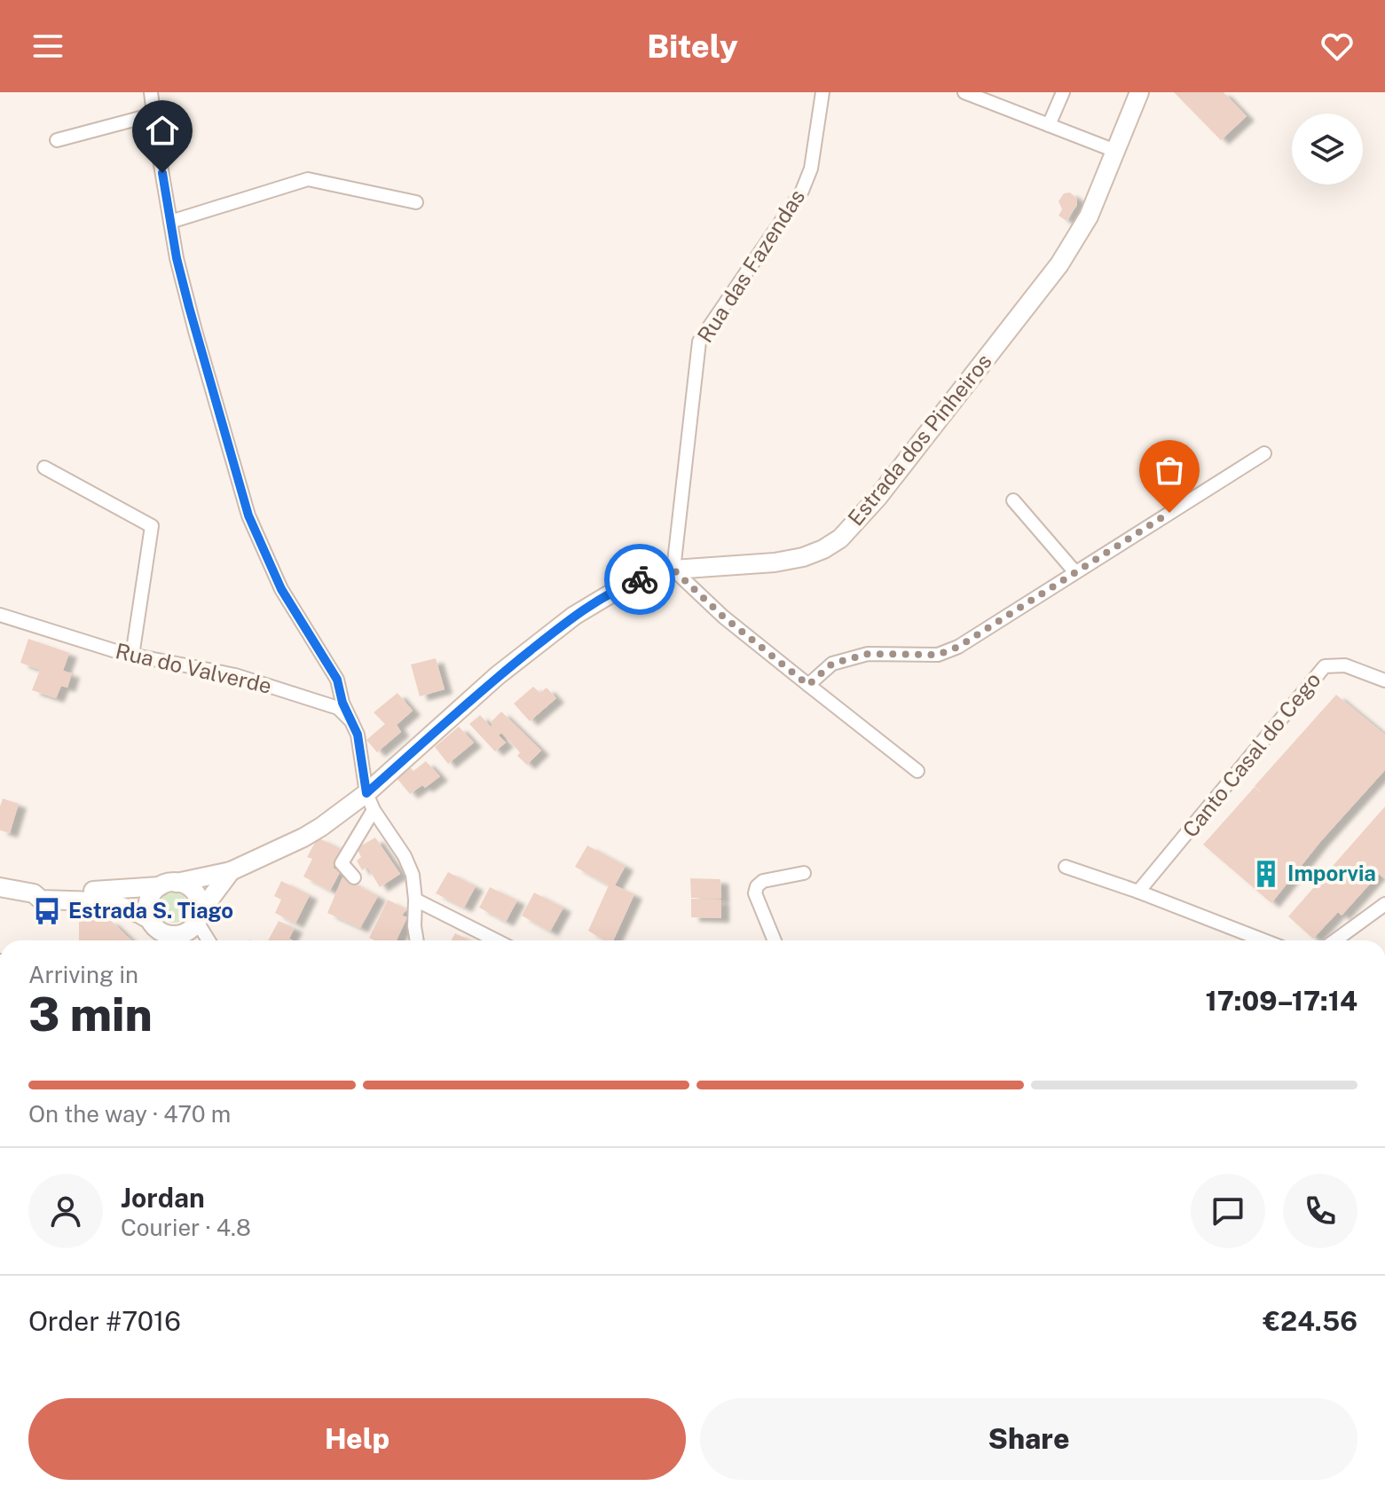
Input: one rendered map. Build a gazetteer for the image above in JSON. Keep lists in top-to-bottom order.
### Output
{
  "streets": {
    "main road": ["Estrada dos Pinheiros"],
    "street": ["Rua das Fazendas", "Rua do Valverde", "Canto Casal do Cego"]
  },
  "crossings": [
    ["Rua das Fazendas", "Estrada dos Pinheiros"]
  ],
  "places": {
    "building": ["Imporvia"],
    "bus stop": ["Estrada S. Tiago"]
  },
  "page": {
    "header": "Bitely",
    "heading": ["3 min", "Arriving in", "17:09–17:14"],
    "panel": [
      "Jordan",
      "Courier · 4.8",
      "Order #7016",
      "€24.56"
    ],
    "bar": "On the way · 470 m",
    "buttons": ["Help", "Share"]
  }
}
